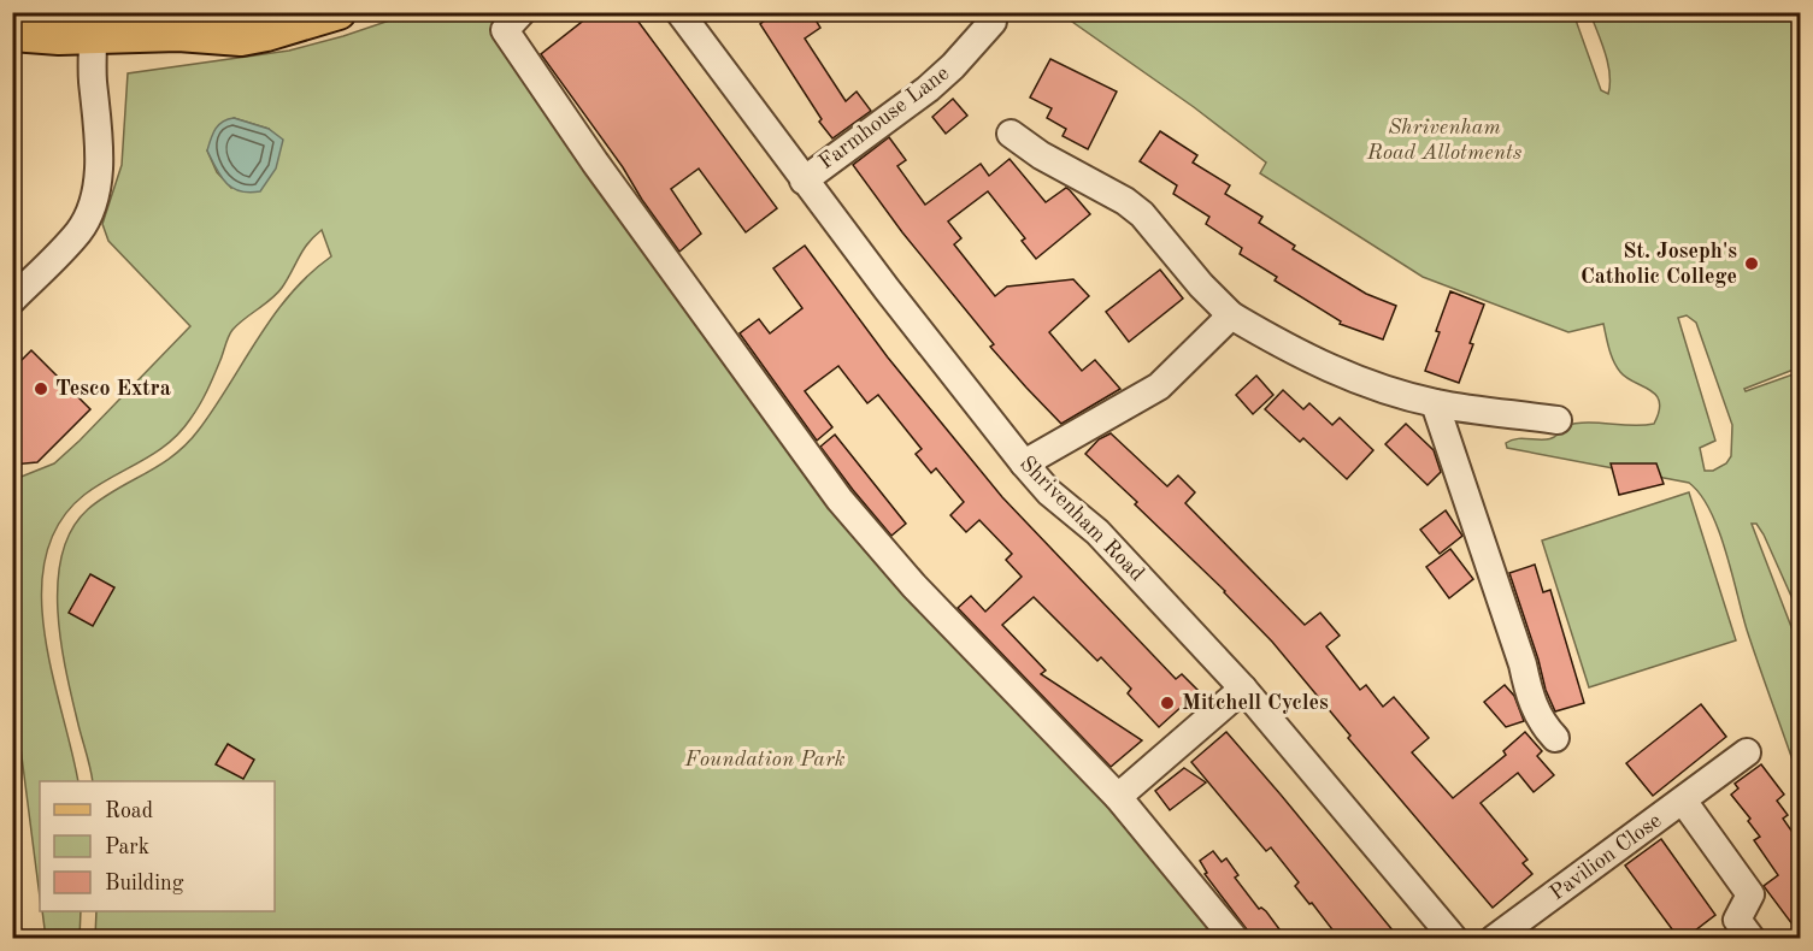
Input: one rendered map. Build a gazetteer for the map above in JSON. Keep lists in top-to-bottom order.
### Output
{
  "streets": {
    "street": ["Farmhouse Lane", "Shrivenham Road", "Pavilion Close"]
  },
  "crossings": [
    ["Farmhouse Lane", "Shrivenham Road"]
  ],
  "parks": ["Shrivenham Road Allotments", "Foundation Park"],
  "places": ["St. Joseph's Catholic College", "Tesco Extra", "Mitchell Cycles"],
  "legend": ["Road", "Park", "Building"]
}
